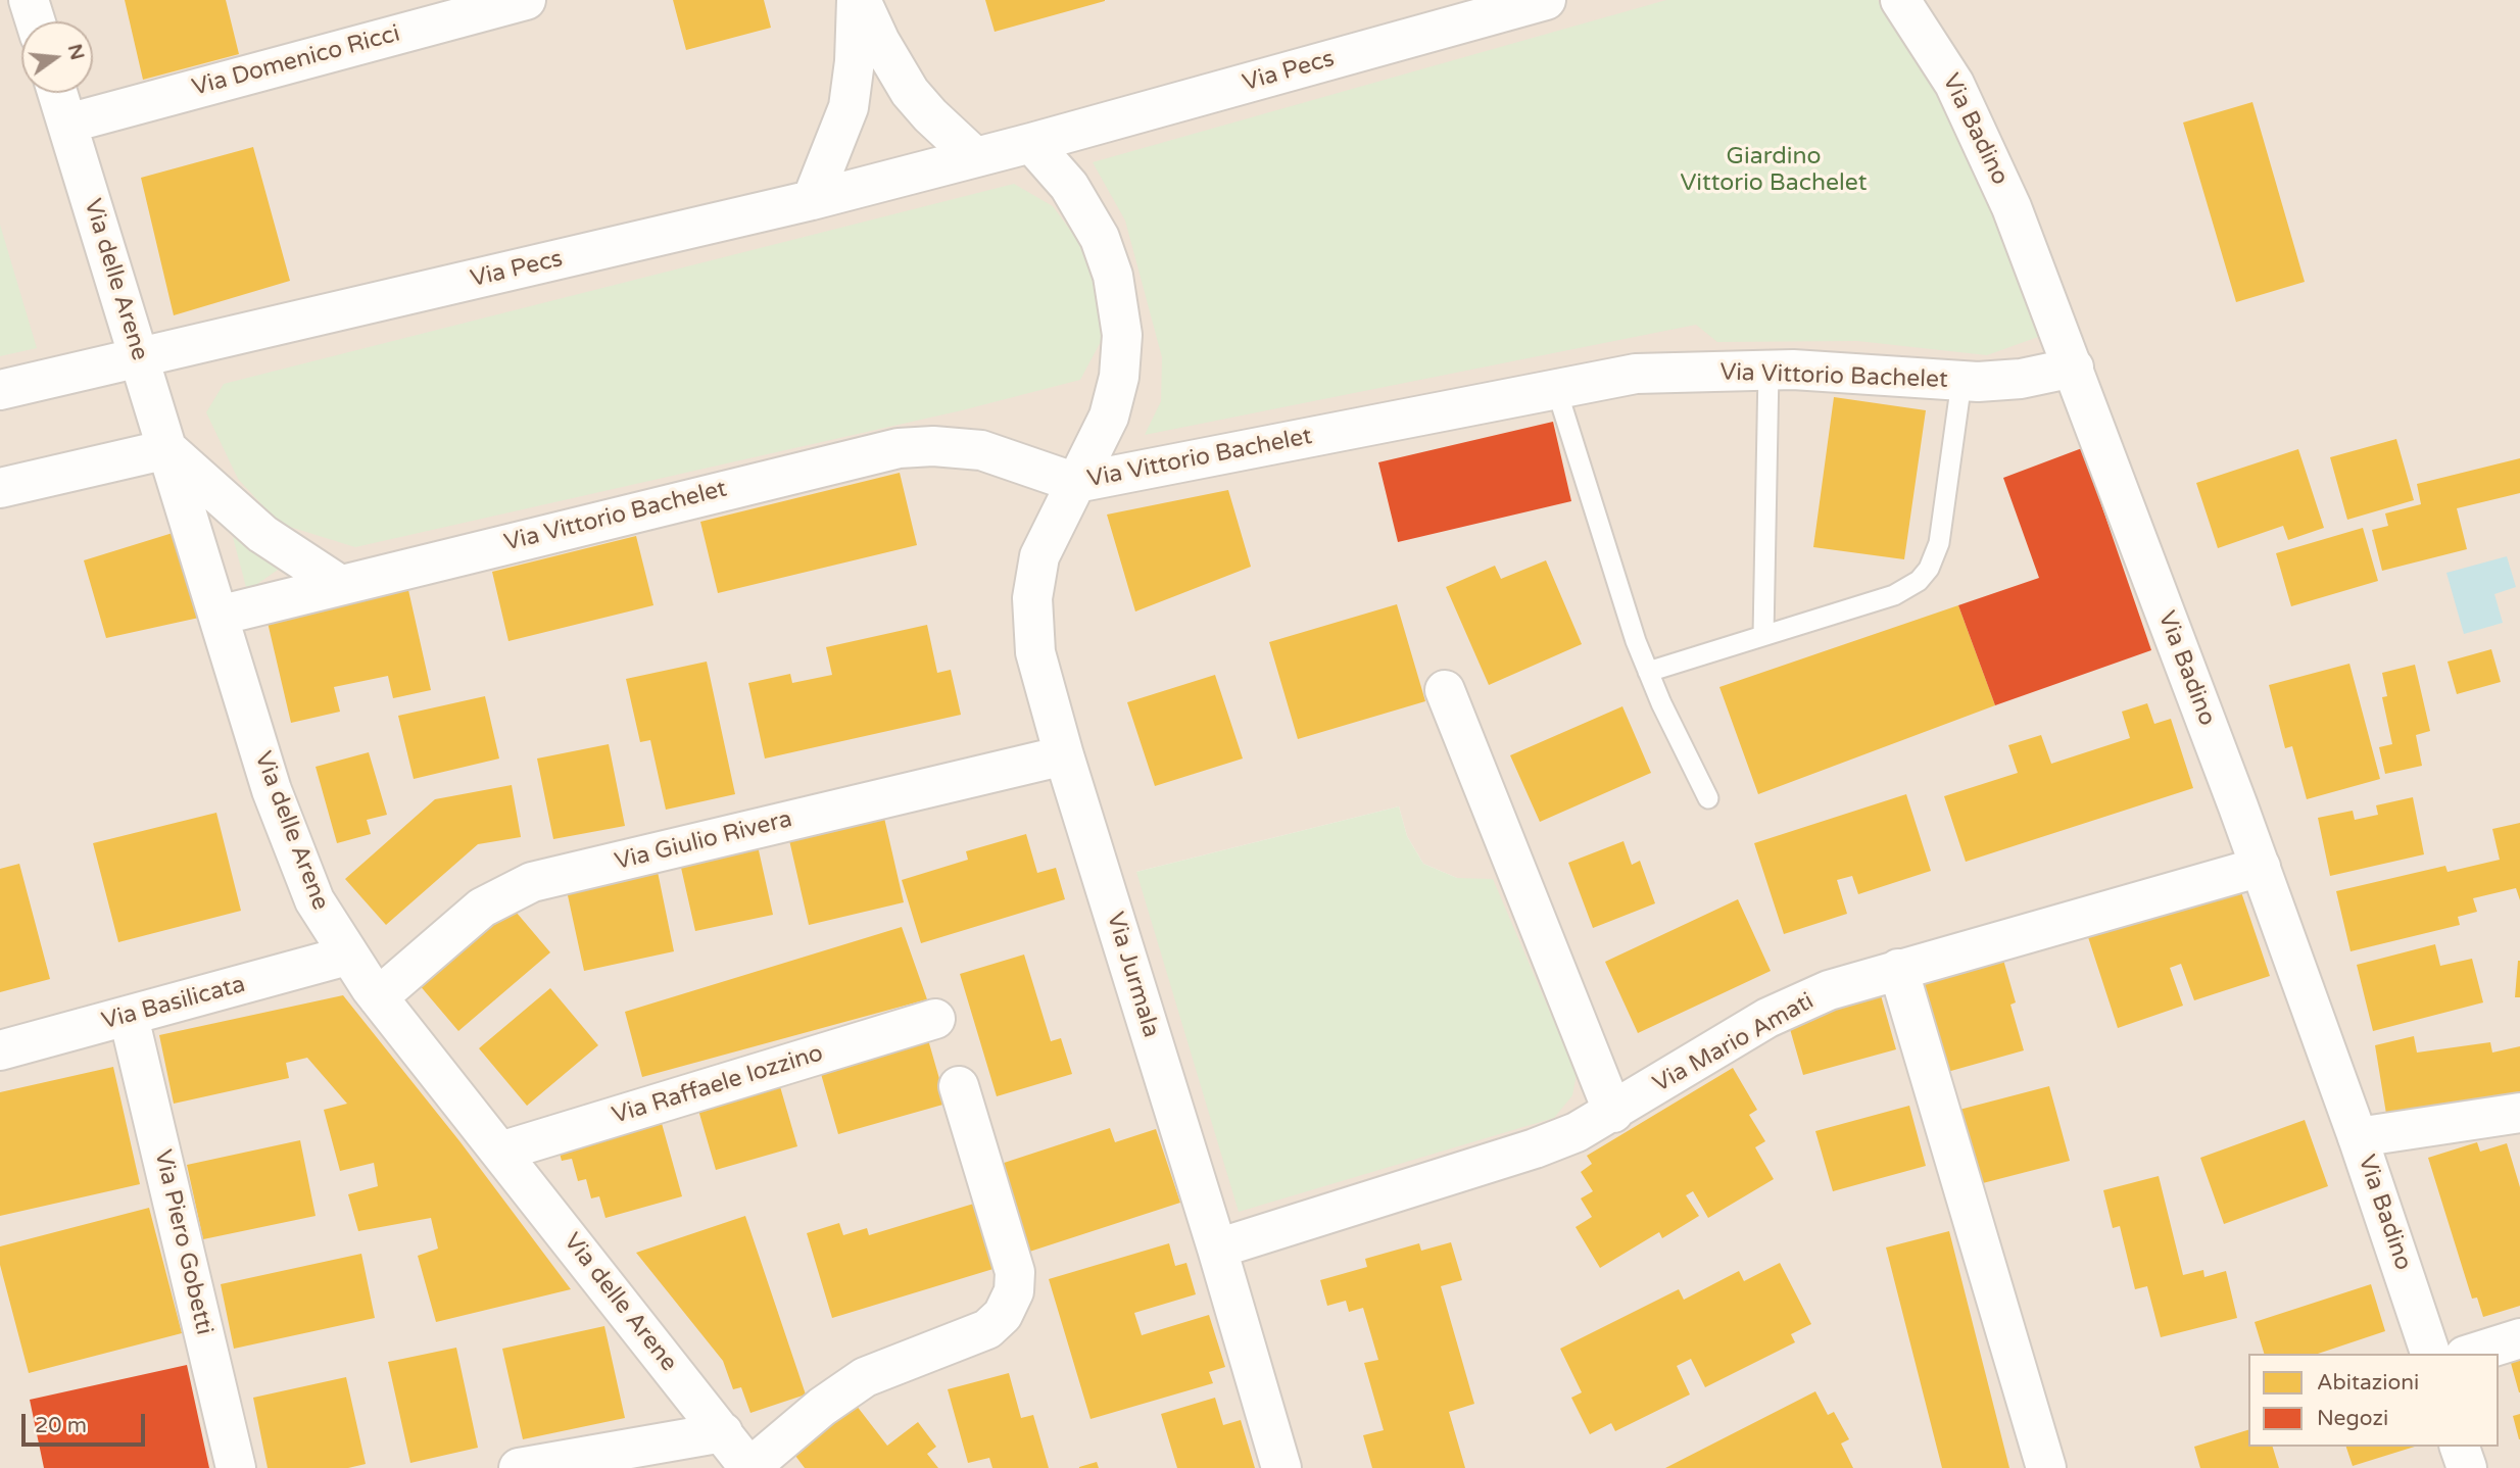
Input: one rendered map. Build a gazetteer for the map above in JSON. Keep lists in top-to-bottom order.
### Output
{
  "streets": {
    "street": [
      "Via Domenico Ricci",
      "Via Pecs",
      "Via Badino",
      "Via delle Arene",
      "Via Vittorio Bachelet",
      "Via Giulio Rivera",
      "Via Jurmala",
      "Via Basilicata",
      "Via Mario Amati",
      "Via Raffaele Iozzino",
      "Via Piero Gobetti"
    ]
  },
  "crossings": [
    ["Via Domenico Ricci", "Via delle Arene"],
    ["Via Pecs", "Via delle Arene"],
    ["Via Badino", "Via Vittorio Bachelet"],
    ["Via Badino", "Via Mario Amati"],
    ["Via delle Arene", "Via Vittorio Bachelet"],
    ["Via delle Arene", "Via Giulio Rivera"],
    ["Via delle Arene", "Via Basilicata"],
    ["Via delle Arene", "Via Raffaele Iozzino"],
    ["Via Vittorio Bachelet", "Via Jurmala"],
    ["Via Giulio Rivera", "Via Jurmala"],
    ["Via Jurmala", "Via Mario Amati"],
    ["Via Basilicata", "Via Piero Gobetti"]
  ],
  "parks": ["Giardino Vittorio Bachelet"],
  "legend": ["Abitazioni", "Negozi"],
  "scale_bar": "20 m",
  "north": "right"
}
